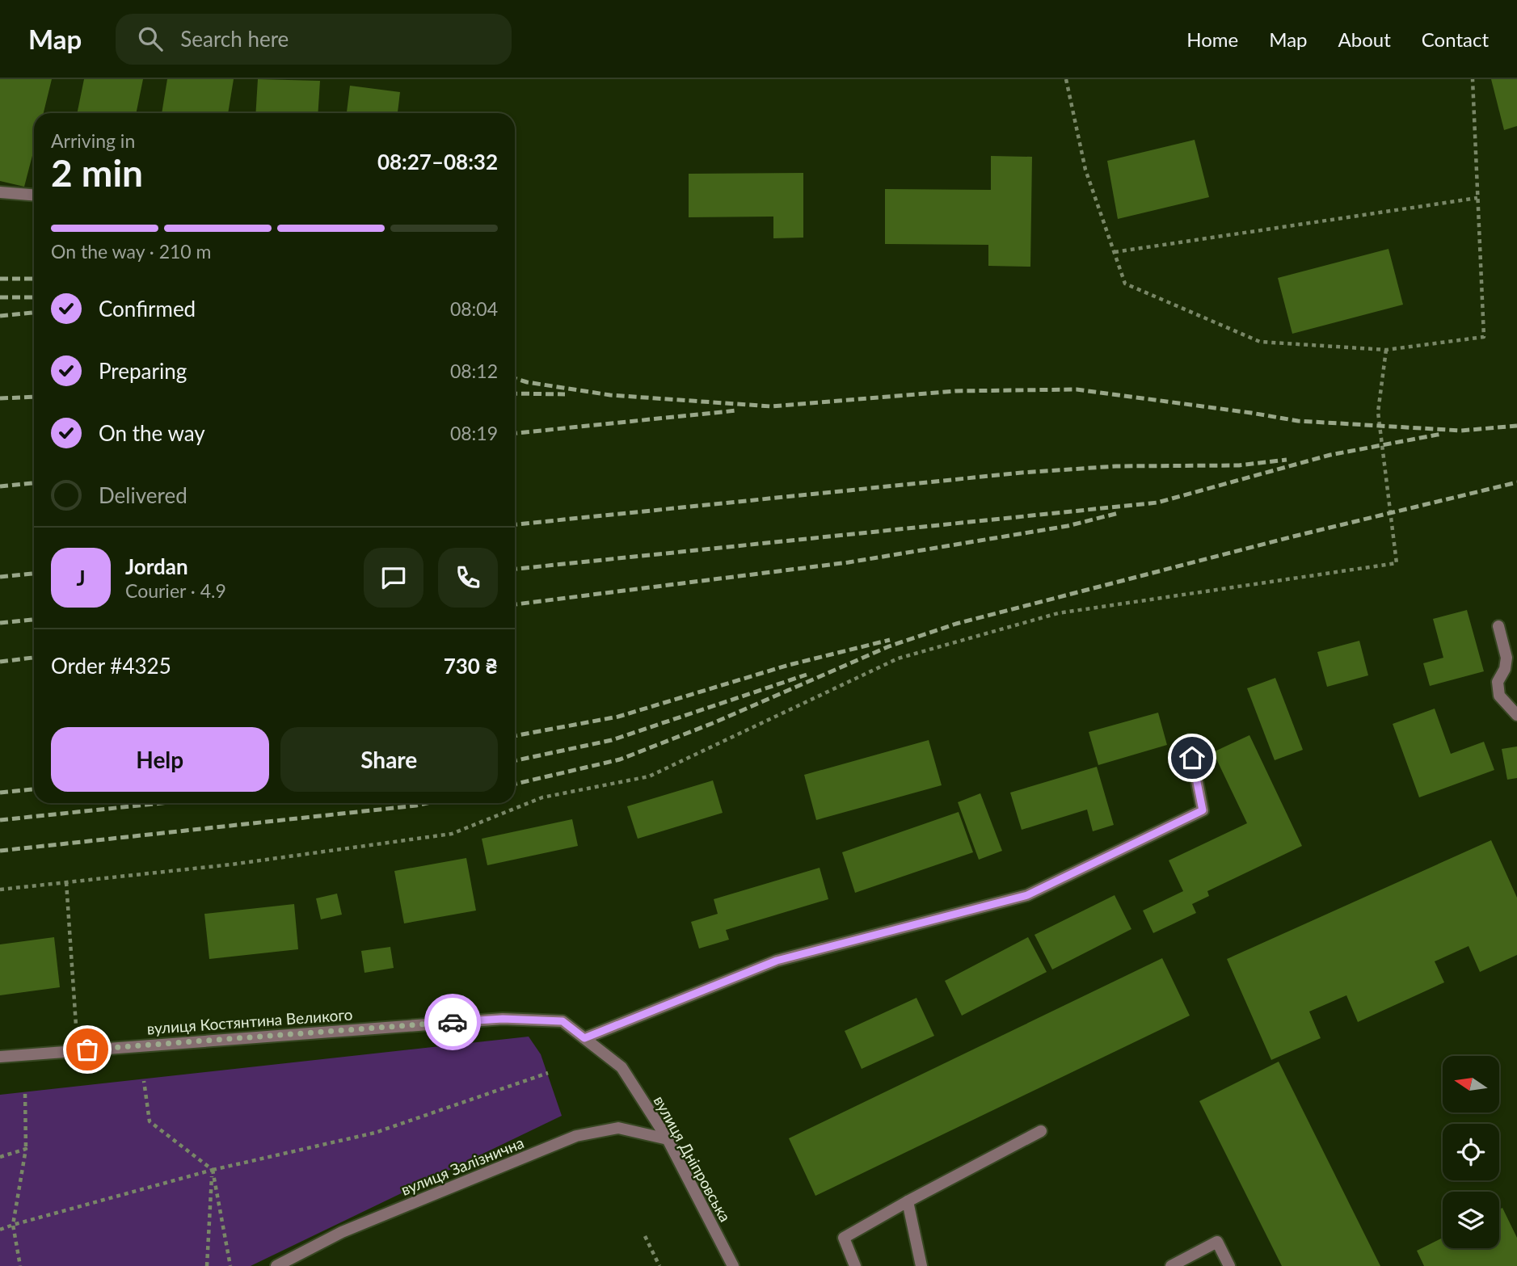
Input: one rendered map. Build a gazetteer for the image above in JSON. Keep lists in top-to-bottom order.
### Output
{
  "streets": {
    "street": ["вулиця Костянтина Великого", "вулиця Дніпровська", "вулиця Залізнична"]
  },
  "crossings": [
    ["вулиця Костянтина Великого", "вулиця Дніпровська"],
    ["вулиця Дніпровська", "вулиця Залізнична"]
  ],
  "north": "left",
  "page": {
    "header": "Map",
    "search": "Search here",
    "nav": [
      "Home",
      "Map",
      "About",
      "Contact"
    ],
    "heading": ["2 min", "Arriving in", "08:27–08:32"],
    "panel": [
      "Jordan",
      "Courier · 4.9",
      "Order #4325",
      "730 ₴"
    ],
    "bar": "On the way · 210 m",
    "list": [
      ["Confirmed", "08:04"],
      ["Preparing", "08:12"],
      ["On the way", "08:19"],
      "Delivered"
    ],
    "round": "J",
    "buttons": ["Help", "Share"]
  }
}
